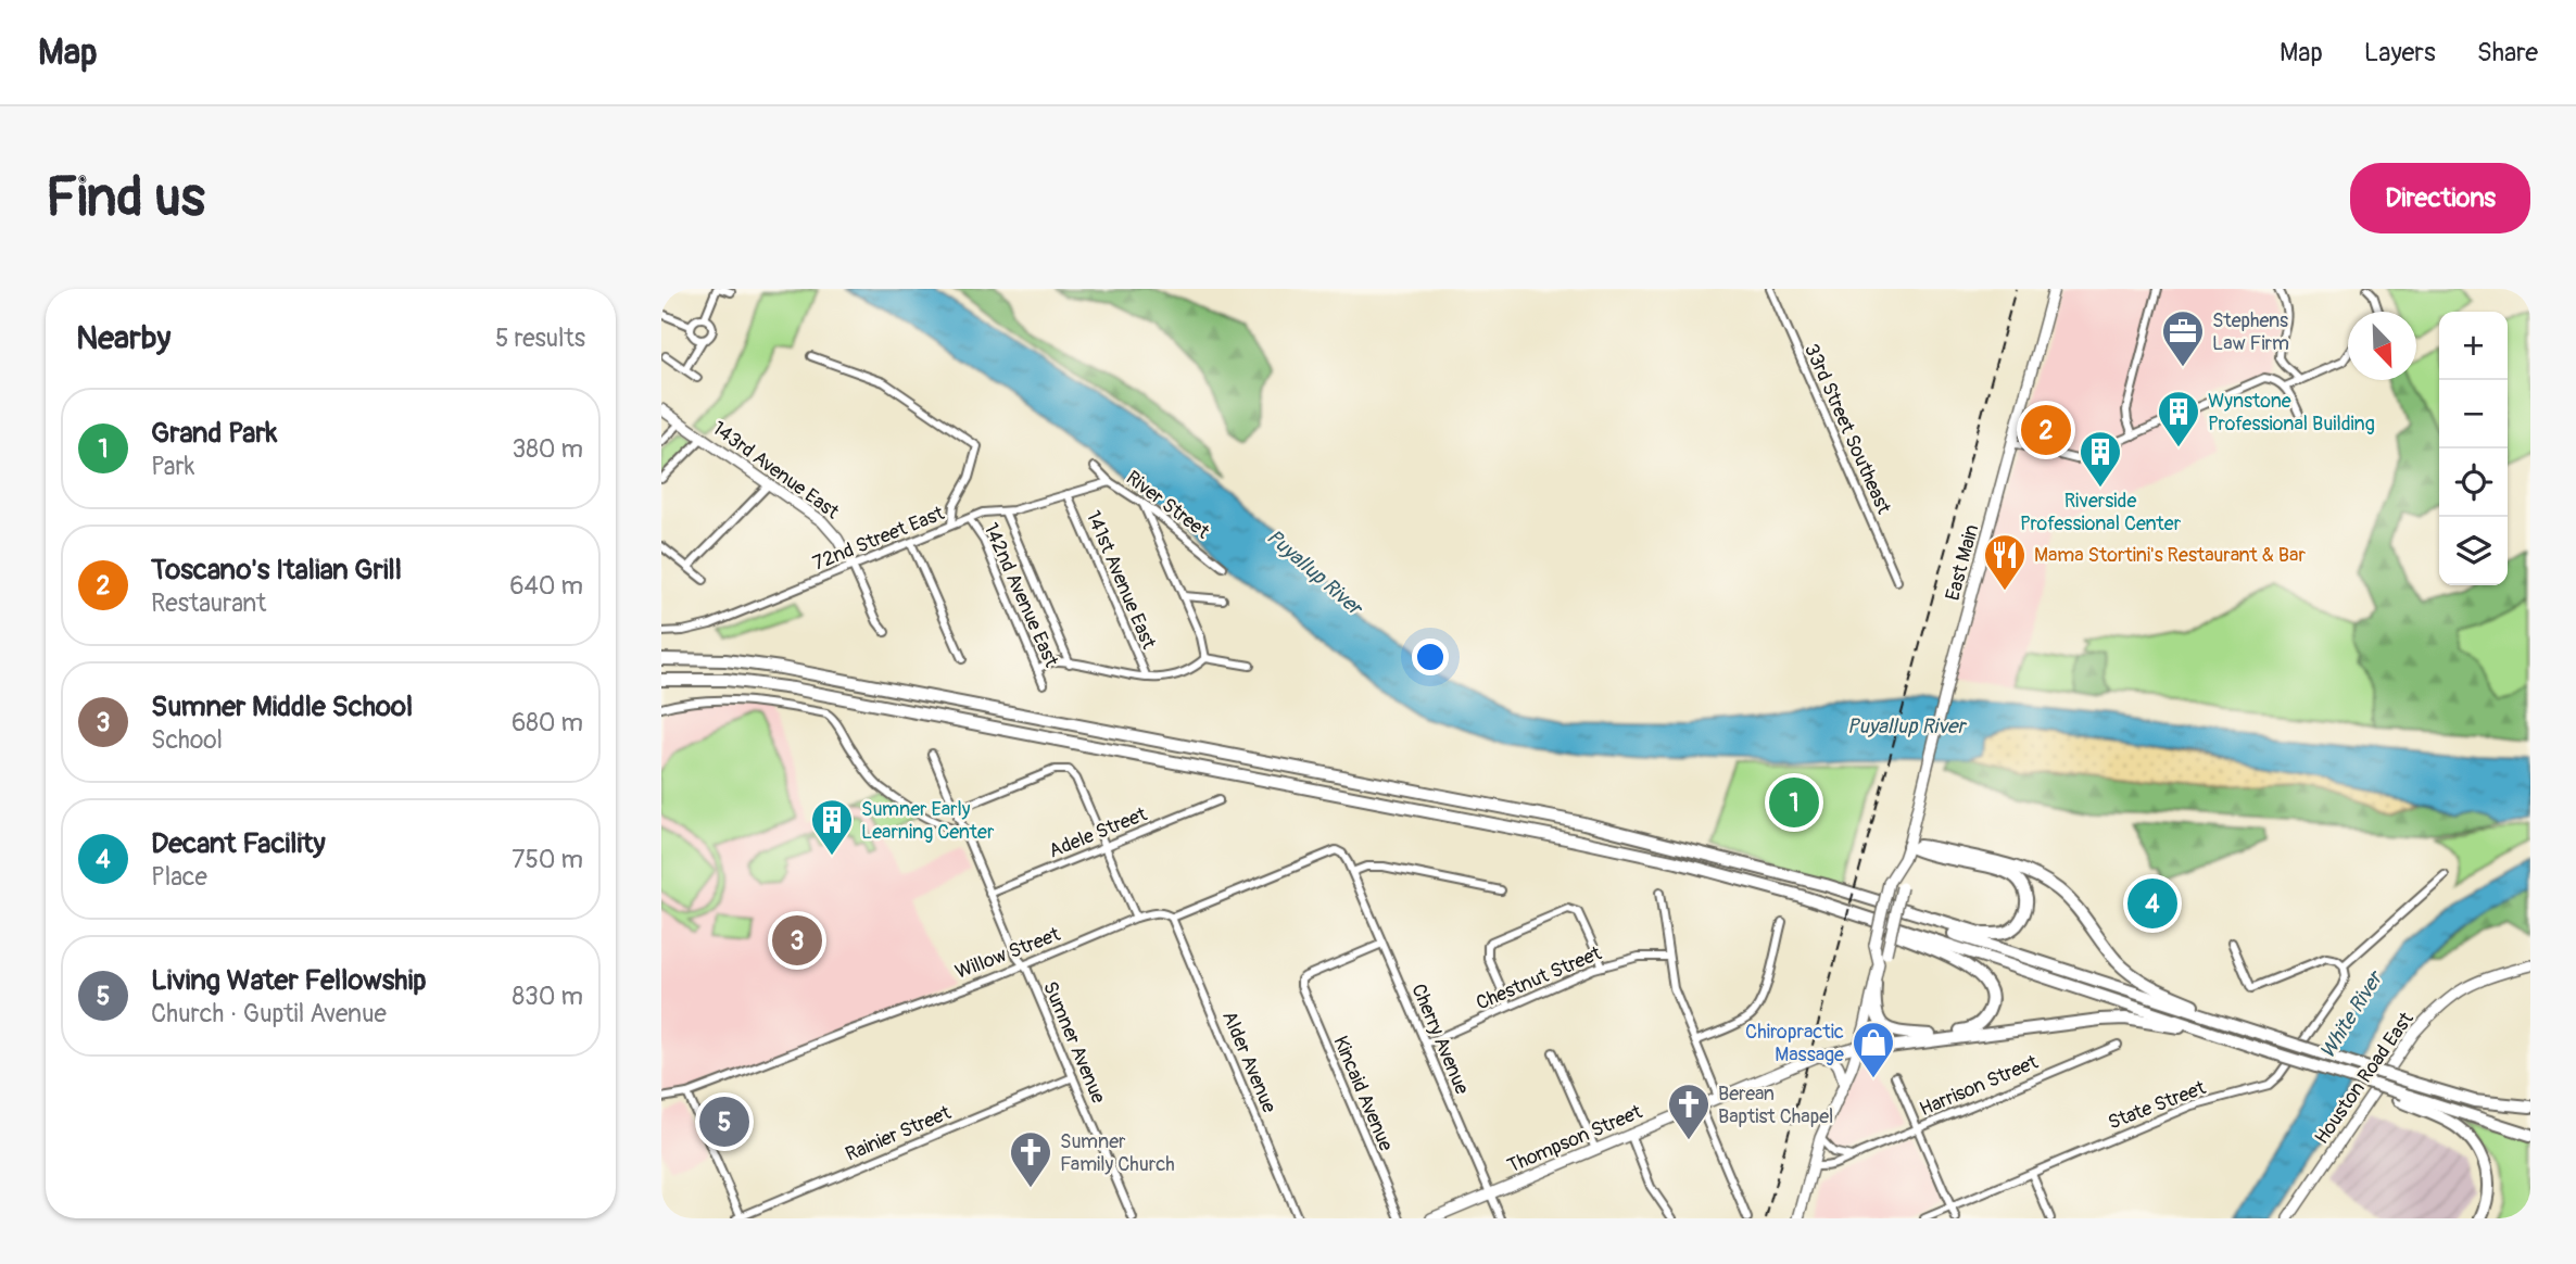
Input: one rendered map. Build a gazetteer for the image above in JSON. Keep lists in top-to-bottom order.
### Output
{
  "streets": {
    "street": [
      "33rd Street Southeast",
      "143rd Avenue East",
      "River Street",
      "72nd Street East",
      "East Main",
      "141st Avenue East",
      "142nd Avenue East",
      "Adele Street",
      "Willow Street",
      "Chestnut Street",
      "Cherry Avenue",
      "Sumner Avenue",
      "Alder Avenue",
      "Houston Road East",
      "Harrison Street",
      "Kincaid Avenue",
      "State Street",
      "Rainier Street",
      "Thompson Street"
    ]
  },
  "crossings": [
    ["143rd Avenue East", "72nd Street East"],
    ["River Street", "72nd Street East"],
    ["72nd Street East", "141st Avenue East"],
    ["72nd Street East", "142nd Avenue East"],
    ["Adele Street", "Sumner Avenue"],
    ["Willow Street", "Cherry Avenue"],
    ["Willow Street", "Sumner Avenue"],
    ["Willow Street", "Alder Avenue"],
    ["Chestnut Street", "Cherry Avenue"],
    ["Cherry Avenue", "Kincaid Avenue"],
    ["Cherry Avenue", "Thompson Street"],
    ["Sumner Avenue", "Rainier Street"]
  ],
  "water": ["Puyallup River", "White River"],
  "places": {
    "office": ["Stephens Law Firm"],
    "building": ["Wynstone Professional Building", "Riverside Professional Center", "Sumner Early Learning Center"],
    "restaurant": ["Mama Stortini's Restaurant & Bar"],
    "shop": ["Chiropractic Massage"],
    "church": ["Berean Baptist Chapel", "Sumner Family Church"]
  },
  "north": "bottom right",
  "page": {
    "header": "Map",
    "nav": ["Map", "Layers", "Share"],
    "buttons": "Directions",
    "title": "Find us",
    "heading": ["Nearby", "5 results"],
    "map_buttons": ["+", "−"],
    "list": [
      {
        "mark": "1",
        "name": "Grand Park",
        "note": "Park",
        "value": "380 m"
      },
      {
        "mark": "2",
        "name": "Toscano's Italian Grill",
        "note": "Restaurant",
        "value": "640 m"
      },
      {
        "mark": "3",
        "name": "Sumner Middle School",
        "note": "School",
        "value": "680 m"
      },
      {
        "mark": "4",
        "name": "Decant Facility",
        "note": "Place",
        "value": "750 m"
      },
      {
        "mark": "5",
        "name": "Living Water Fellowship",
        "note": "Church · Guptil Avenue",
        "value": "830 m"
      }
    ],
    "pins": [
      "2",
      "1",
      "4",
      "3",
      "5"
    ]
  }
}
